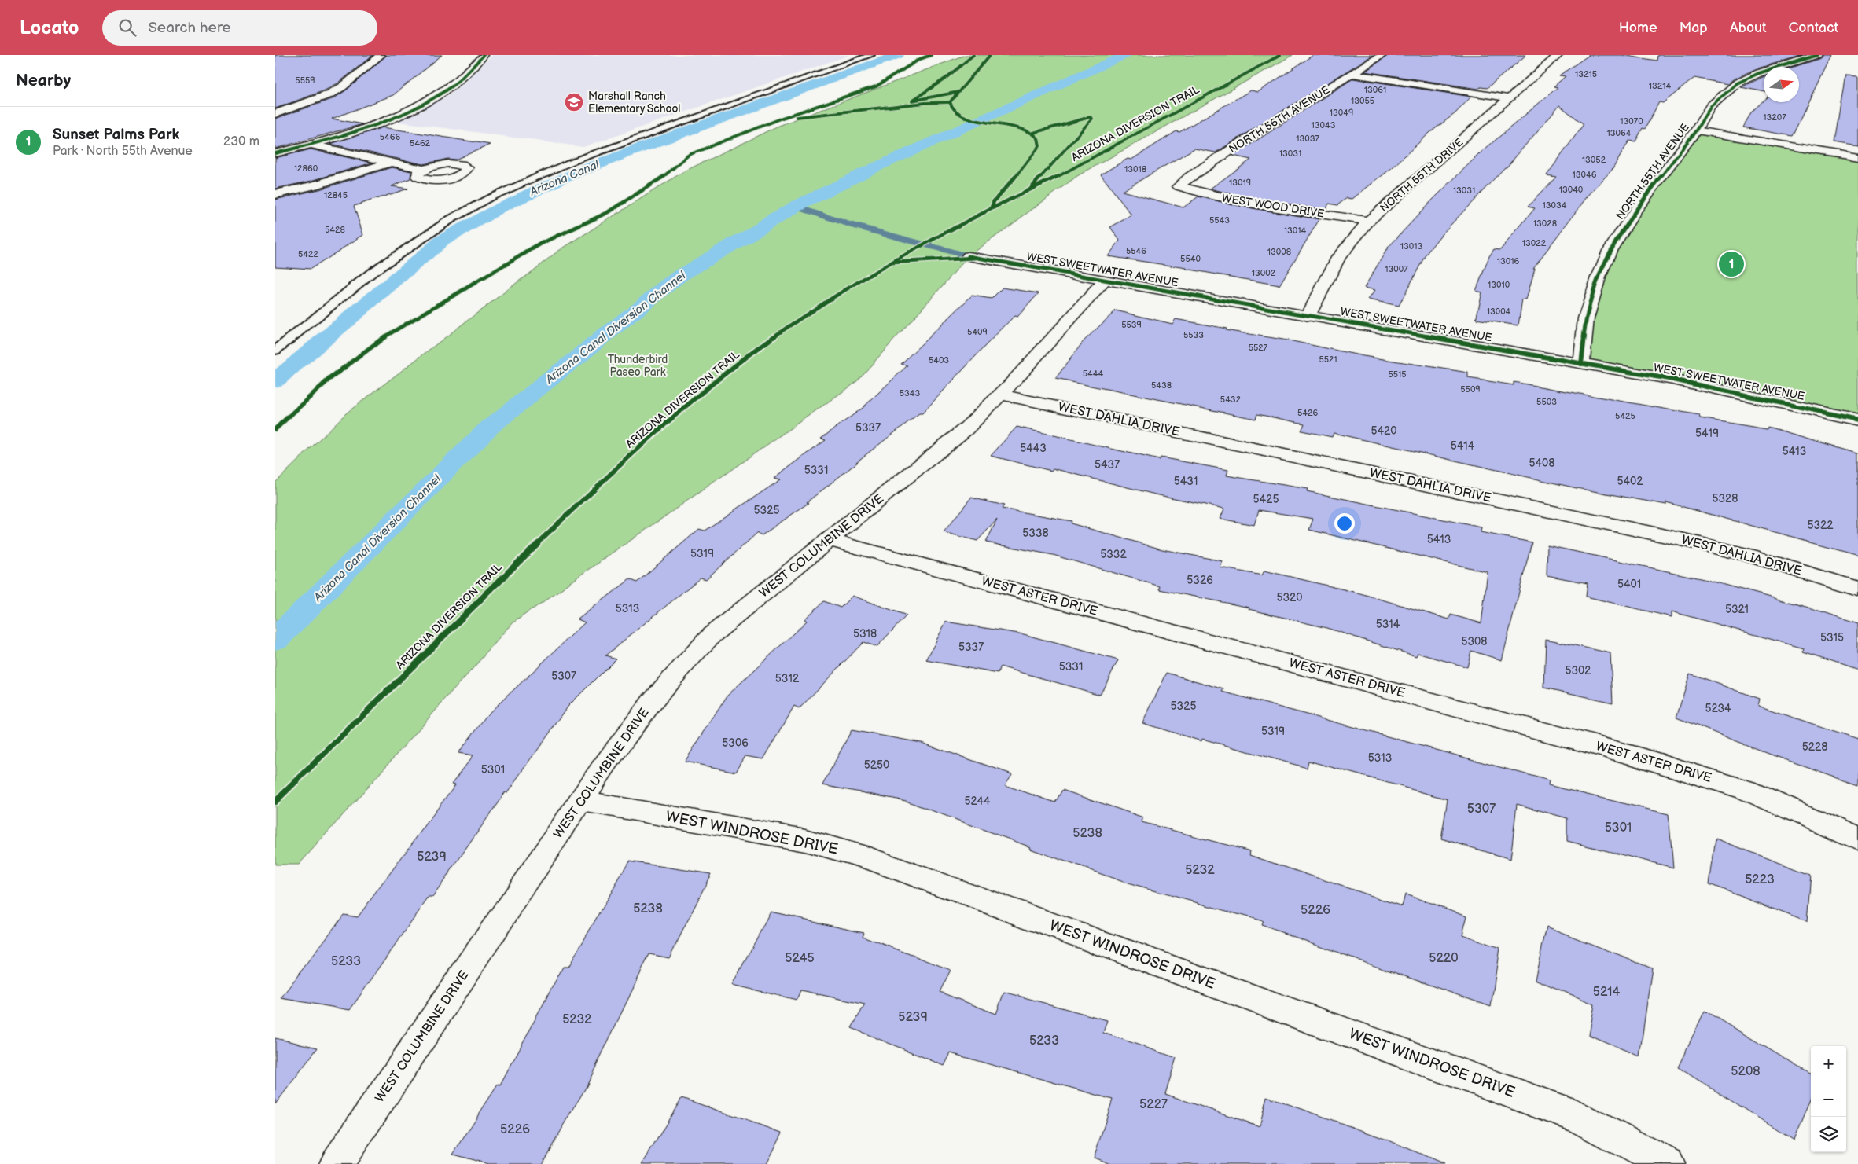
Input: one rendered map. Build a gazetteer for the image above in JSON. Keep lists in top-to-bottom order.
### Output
{
  "streets": {
    "street": [
      "NORTH 56TH AVENUE",
      "NORTH 55TH AVENUE",
      "NORTH 55TH DRIVE",
      "WEST WOOD DRIVE",
      "WEST SWEETWATER AVENUE",
      "WEST DAHLIA DRIVE",
      "WEST COLUMBINE DRIVE",
      "WEST ASTER DRIVE",
      "WEST WINDROSE DRIVE"
    ],
    "cycle path": ["ARIZONA DIVERSION TRAIL"]
  },
  "crossings": [
    ["NORTH 56TH AVENUE", "WEST WOOD DRIVE"],
    ["NORTH 55TH AVENUE", "WEST SWEETWATER AVENUE"],
    ["NORTH 55TH DRIVE", "WEST WOOD DRIVE"],
    ["NORTH 55TH DRIVE", "WEST SWEETWATER AVENUE"],
    ["WEST SWEETWATER AVENUE", "WEST COLUMBINE DRIVE"],
    ["WEST DAHLIA DRIVE", "WEST COLUMBINE DRIVE"],
    ["WEST COLUMBINE DRIVE", "WEST ASTER DRIVE"],
    ["WEST COLUMBINE DRIVE", "WEST WINDROSE DRIVE"]
  ],
  "water": ["Arizona Canal", "Arizona Canal Diversion Channel"],
  "parks": ["Thunderbird Paseo Park"],
  "places": {
    "school or university": ["Marshall Ranch Elementary School"]
  },
  "house_numbers": [
    "13215",
    "5559",
    "13214",
    "13061",
    "13055",
    "13049",
    "13207",
    "13070",
    "13043",
    "13064",
    "5466",
    "13037",
    "5462",
    "13031",
    "13052",
    "12860",
    "13018",
    "13046",
    "13019",
    "13040",
    "13031",
    "12845",
    "13034",
    "5543",
    "13028",
    "5428",
    "13014",
    "13022",
    "13013",
    "5546",
    "13008",
    "5422",
    "5540",
    "13016",
    "13007",
    "13002",
    "13010",
    "13004",
    "5539",
    "5409",
    "5533",
    "5527",
    "5521",
    "5403",
    "5444",
    "5515",
    "5438",
    "5509",
    "5343",
    "5432",
    "5503",
    "5426",
    "5425",
    "5337",
    "5420",
    "5419",
    "5414",
    "5443",
    "5413",
    "5408",
    "5437",
    "5331",
    "5431",
    "5402",
    "5328",
    "5425",
    "5325",
    "5322",
    "5338",
    "5413",
    "5319",
    "5332",
    "5326",
    "5401",
    "5320",
    "5313",
    "5321",
    "5314",
    "5318",
    "5315",
    "5308",
    "5337",
    "5331",
    "5302",
    "5307",
    "5312",
    "5325",
    "5234",
    "5319",
    "5306",
    "5228",
    "5313",
    "5250",
    "5301",
    "5244",
    "5307",
    "5301",
    "5238",
    "5239",
    "5232",
    "5223",
    "5238",
    "5226",
    "5245",
    "5220",
    "5233",
    "5214",
    "5239",
    "5232",
    "5233",
    "5208",
    "5227",
    "5226"
  ],
  "north": "right",
  "page": {
    "header": "Locato",
    "search": "Search here",
    "nav": [
      "Home",
      "Map",
      "About",
      "Contact"
    ],
    "heading": "Nearby",
    "list": [
      {
        "mark": "1",
        "name": "Sunset Palms Park",
        "note": "Park · North 55th Avenue",
        "value": "230 m"
      }
    ],
    "pins": "1",
    "map_buttons": ["+", "−"]
  }
}
